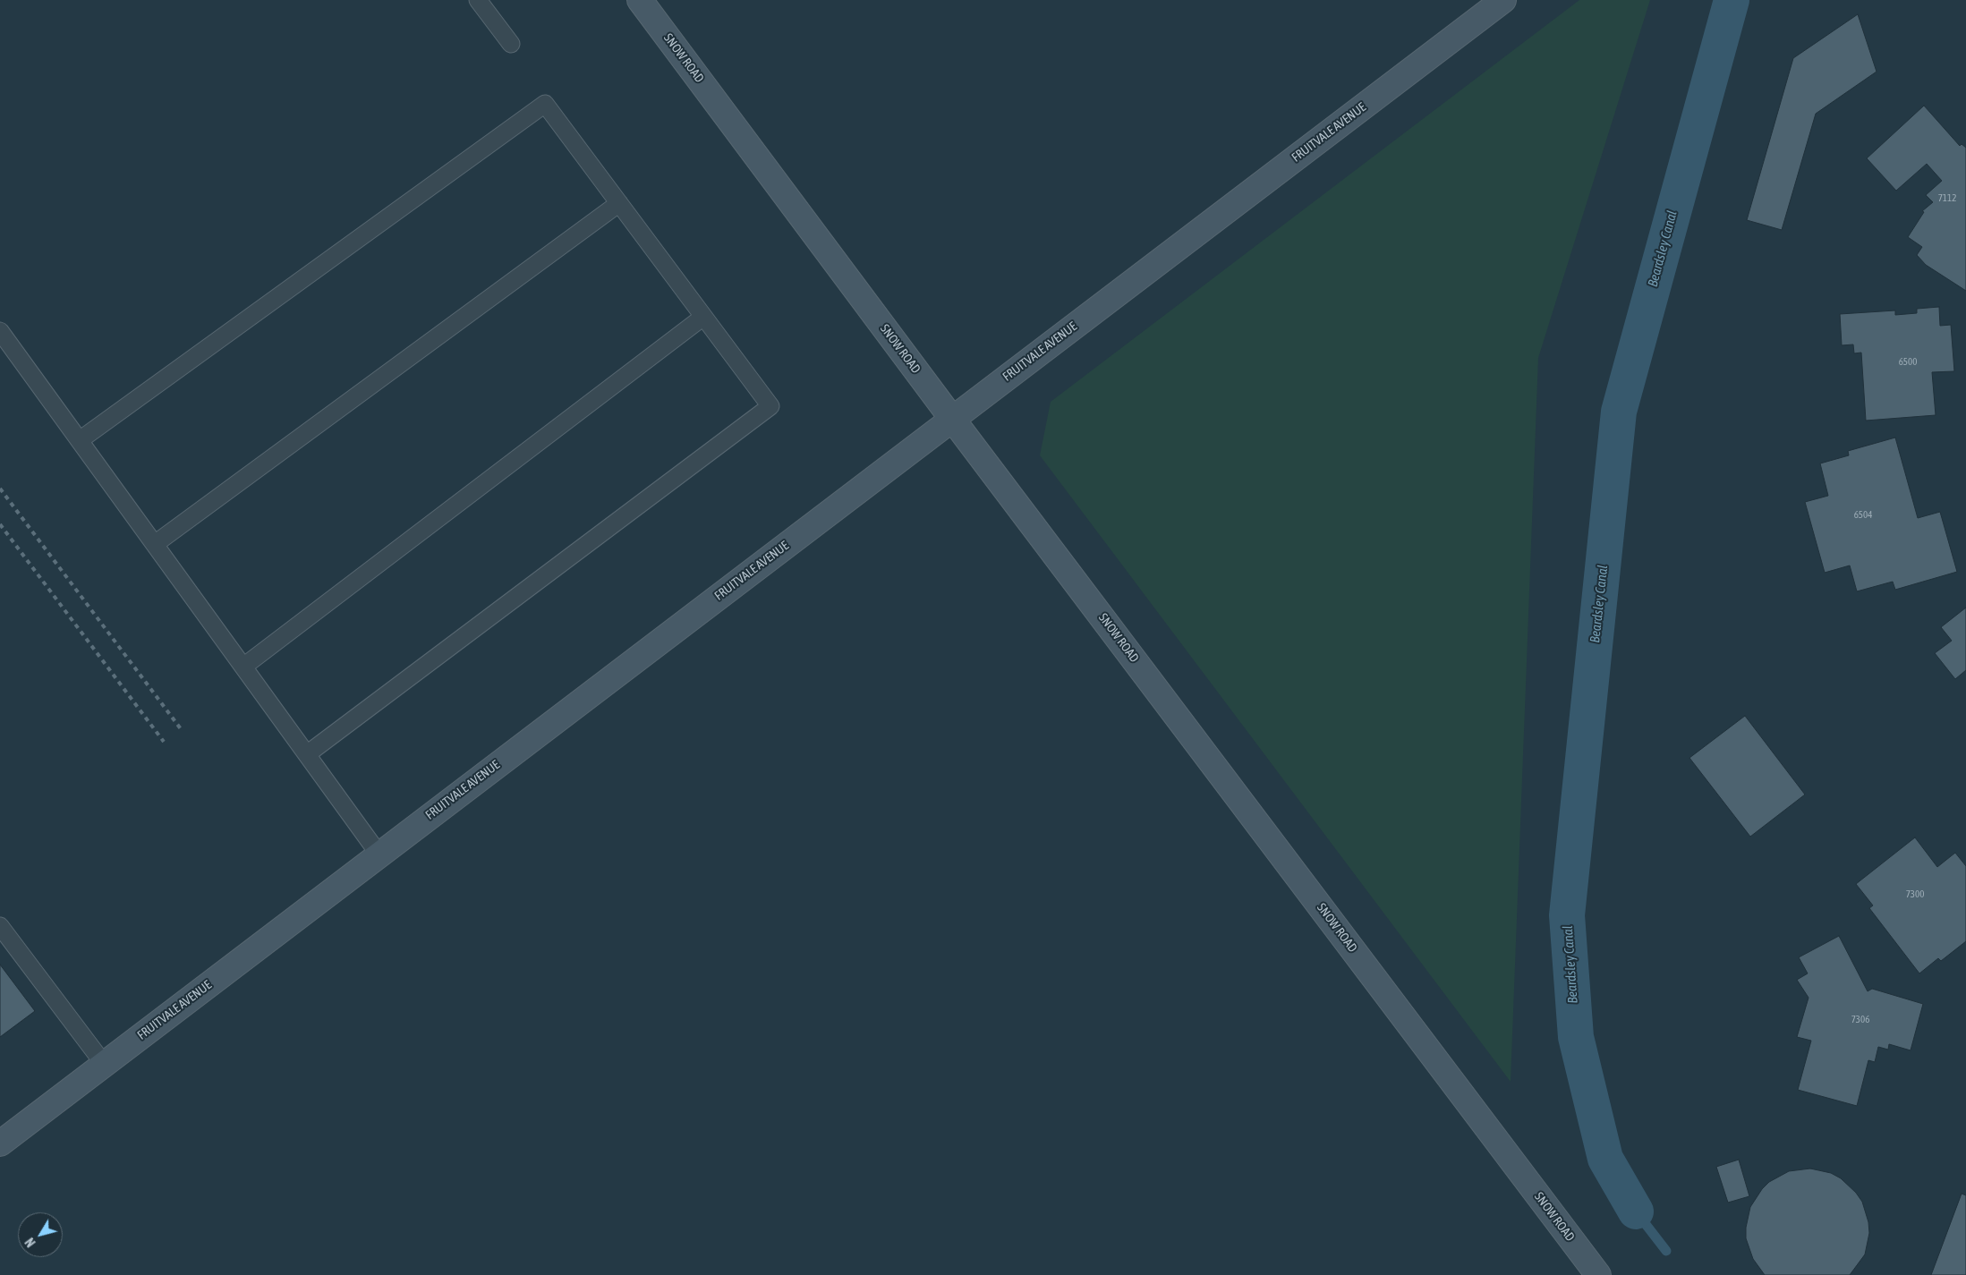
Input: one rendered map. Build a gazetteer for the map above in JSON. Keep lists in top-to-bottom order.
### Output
{
  "streets": {
    "main road": ["SNOW ROAD", "FRUITVALE AVENUE"]
  },
  "crossings": [
    ["SNOW ROAD", "FRUITVALE AVENUE"]
  ],
  "water": ["Beardsley Canal"],
  "house_numbers": [
    "7112",
    "6500",
    "6504",
    "7300",
    "7306"
  ],
  "north": "bottom left"
}
